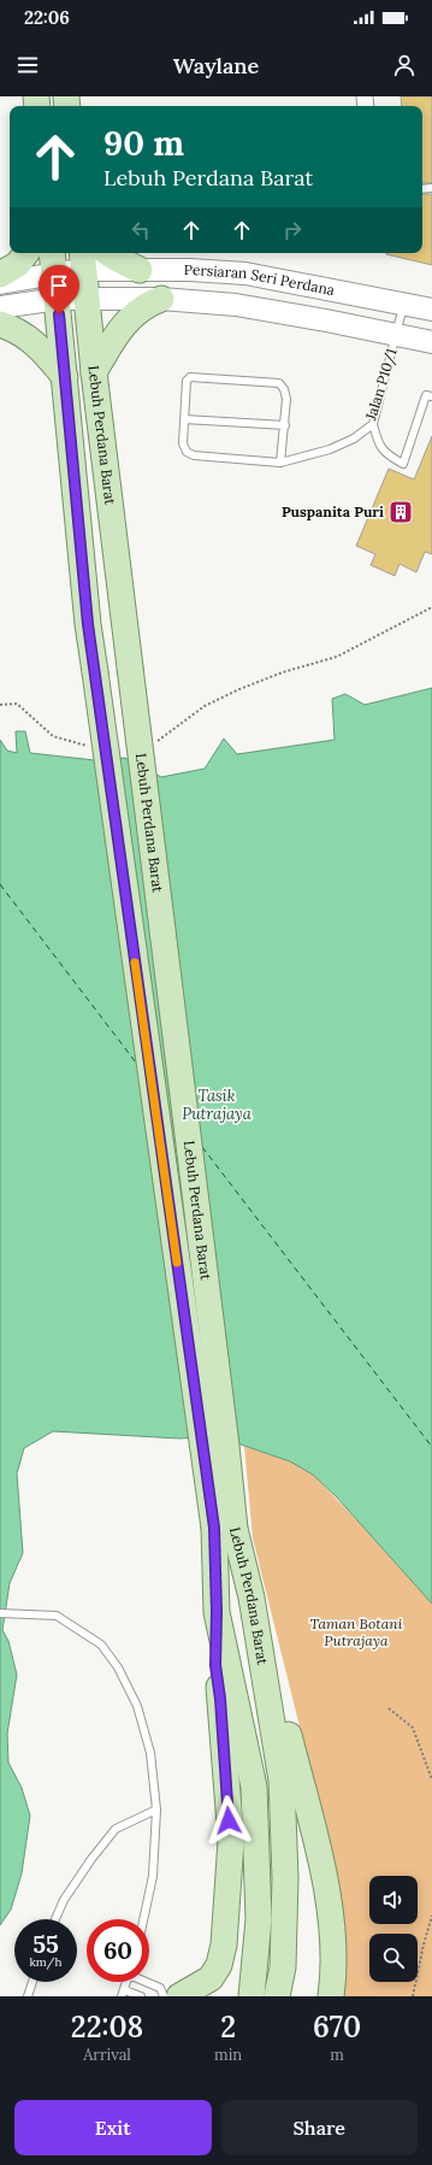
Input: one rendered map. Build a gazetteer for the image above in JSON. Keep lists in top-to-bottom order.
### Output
{
  "streets": {
    "main road": ["Lebuh Perdana Barat"],
    "street": ["Persiaran Seri Perdana"],
    "lane": ["Jalan P10/1"]
  },
  "crossings": [
    ["Persiaran Seri Perdana", "Jalan P10/1"],
    ["Persiaran Seri Perdana", "Lebuh Perdana Barat"]
  ],
  "water": ["Tasik Putrajaya"],
  "parks": ["Taman Botani Putrajaya"],
  "places": {
    "building": ["Puspanita Puri"]
  },
  "page": {
    "status": "22:06",
    "header": "Waylane",
    "turn": ["90 m", "Lebuh Perdana Barat"],
    "speed": "55 km/h",
    "limit": "60",
    "eta": [
      "22:08",
      "Arrival",
      "2",
      "min",
      "670",
      "m"
    ],
    "buttons": ["Exit", "Share"]
  }
}
